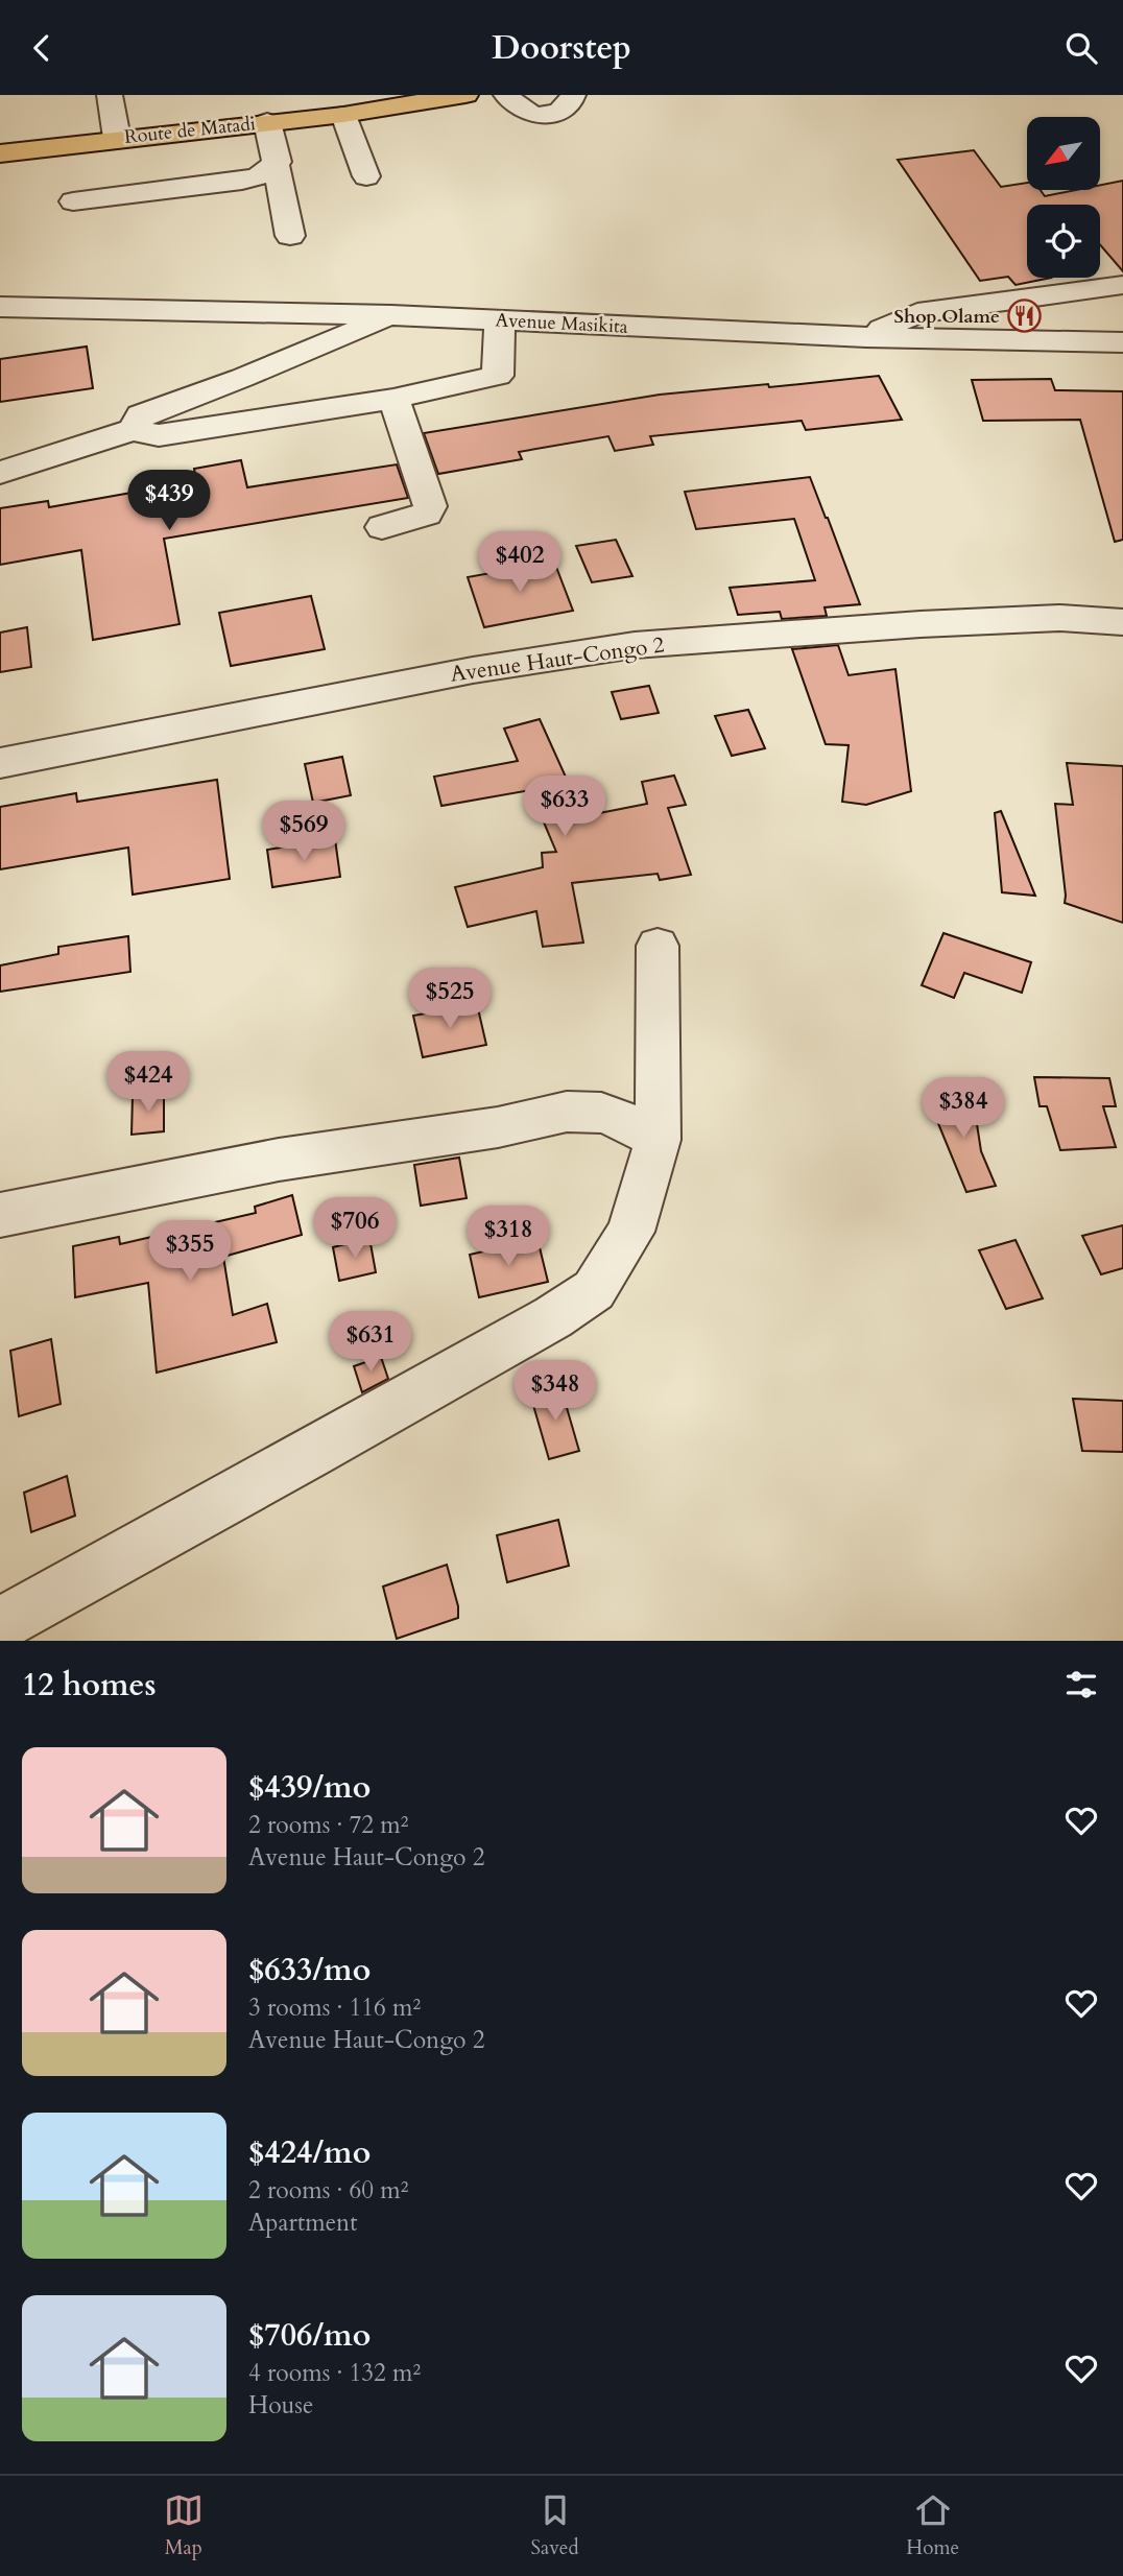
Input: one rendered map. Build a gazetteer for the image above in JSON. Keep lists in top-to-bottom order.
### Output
{
  "streets": {
    "main road": ["Route de Matadi"],
    "street": ["Avenue Masikita", "Avenue Haut-Congo 2"]
  },
  "places": {
    "restaurant": ["Shop Olame"]
  },
  "north": "bottom left",
  "page": {
    "header": "Doorstep",
    "price": [
      "$439",
      "$402",
      "$633",
      "$569",
      "$525",
      "$424",
      "$384",
      "$706",
      "$318",
      "$355",
      "$631",
      "$348"
    ],
    "heading": "12 homes",
    "list": [
      {
        "name": "$439/mo",
        "note": "2 rooms · 72 m² · Avenue Haut-Congo 2"
      },
      {
        "name": "$633/mo",
        "note": "3 rooms · 116 m² · Avenue Haut-Congo 2"
      },
      {
        "name": "$424/mo",
        "note": "2 rooms · 60 m² · Apartment"
      },
      {
        "name": "$706/mo",
        "note": "4 rooms · 132 m² · House"
      }
    ],
    "tabs": ["Map", "Saved", "Home"]
  }
}
